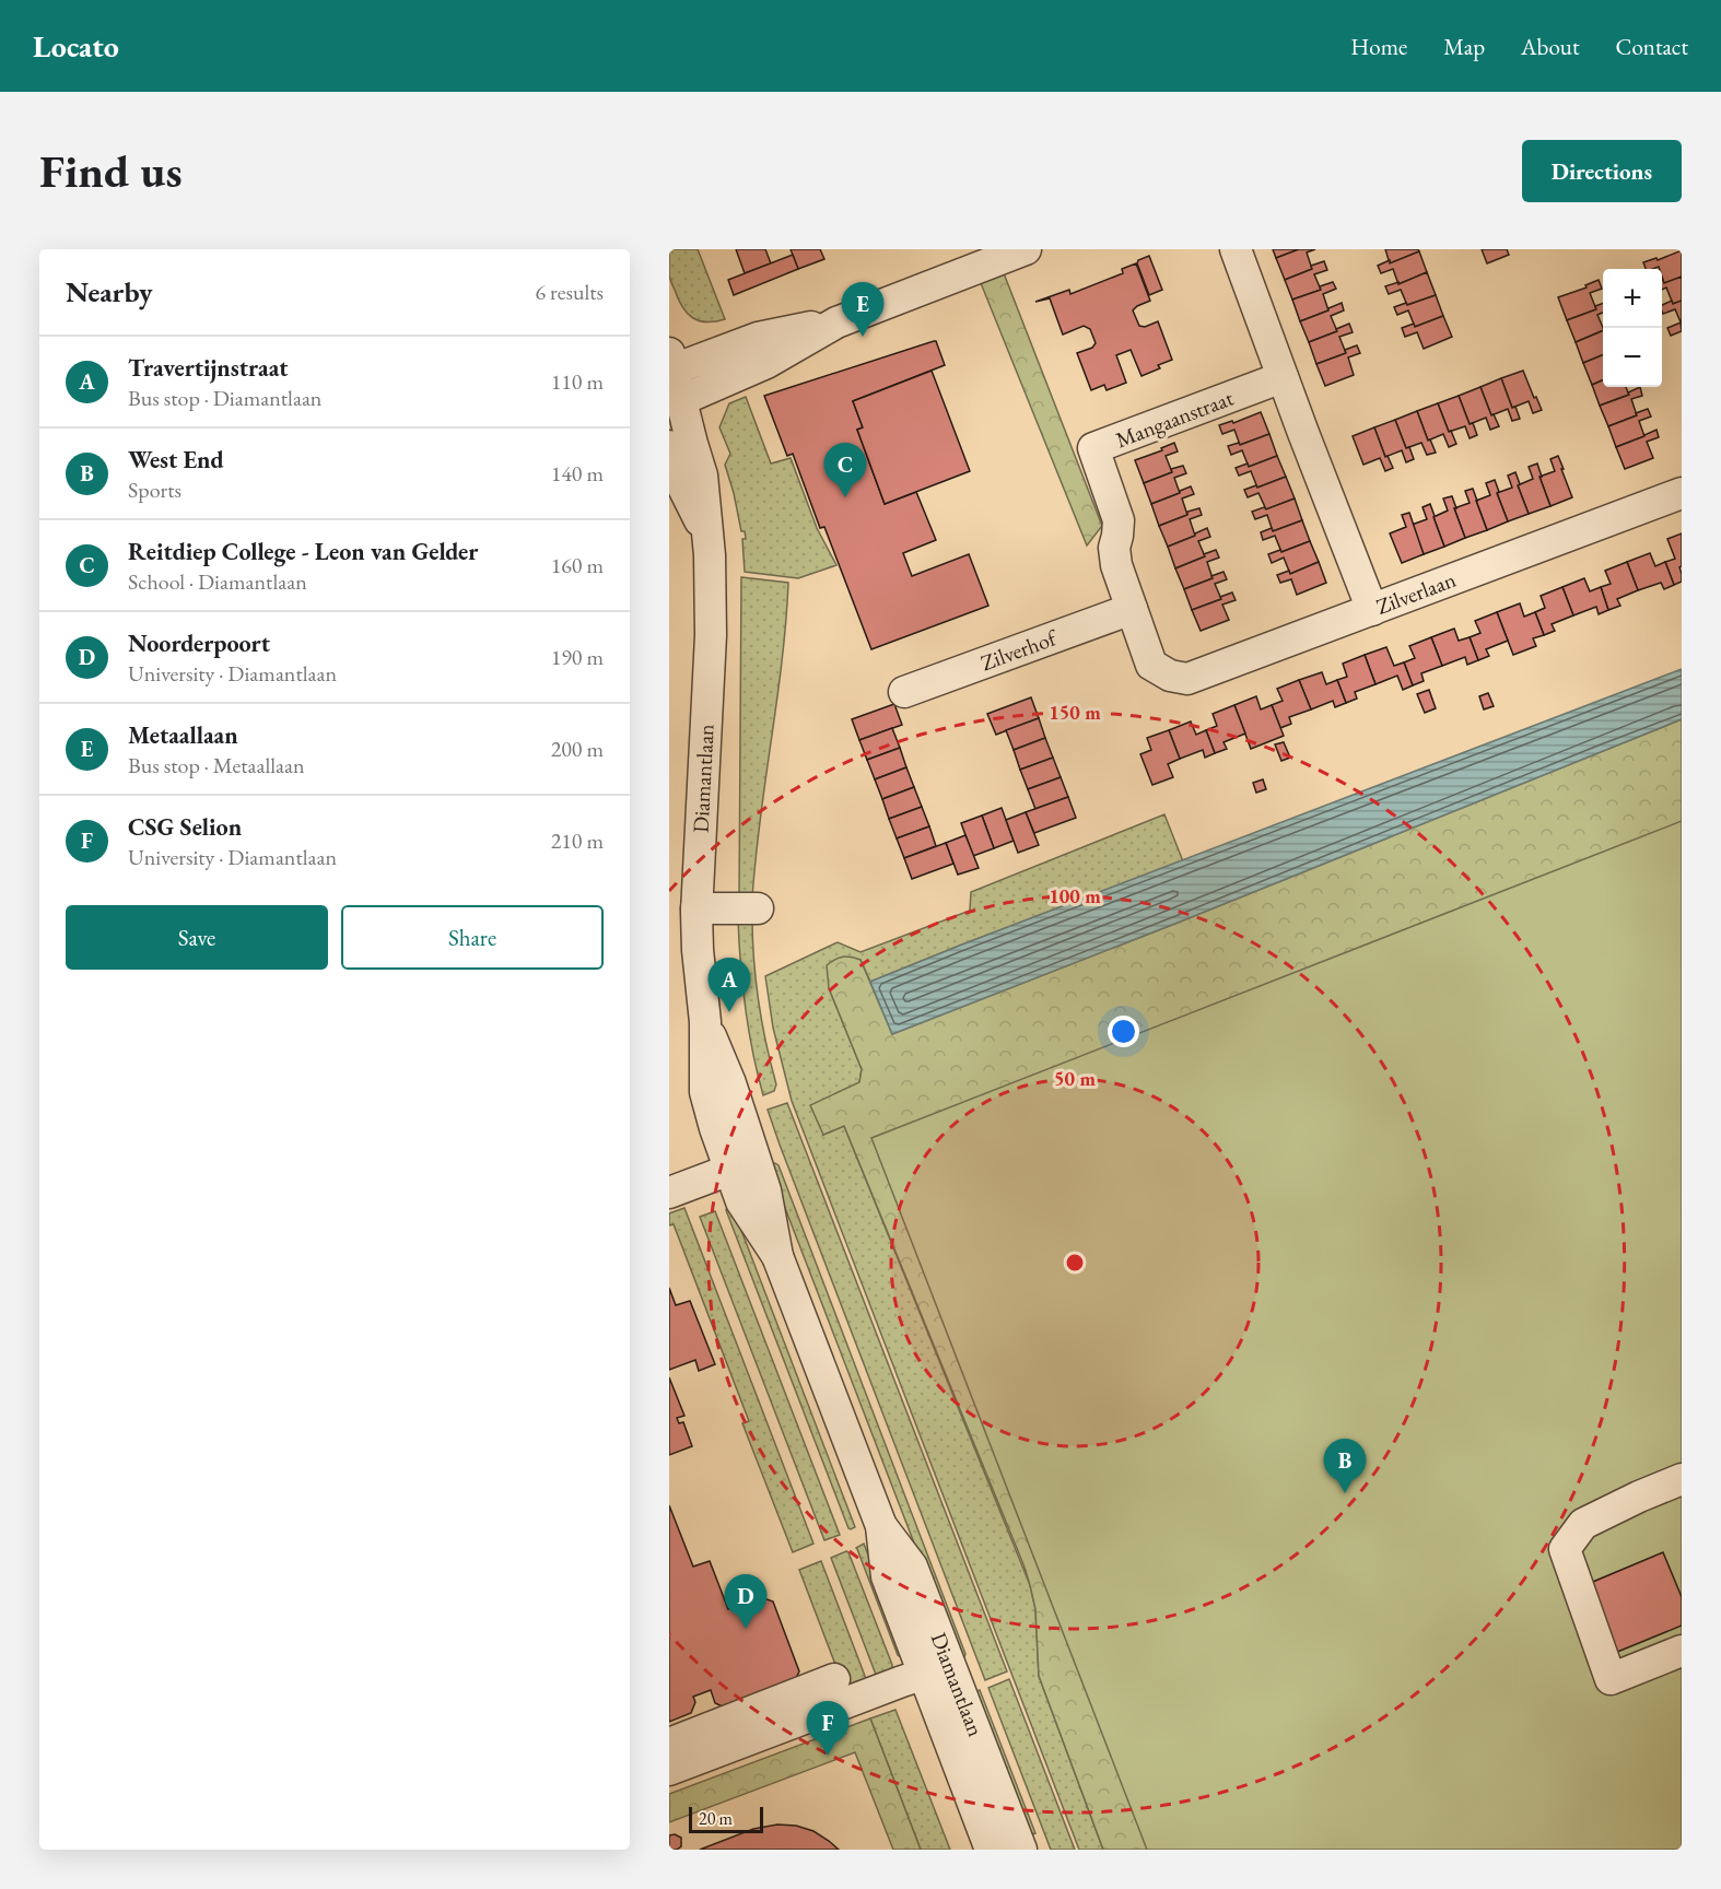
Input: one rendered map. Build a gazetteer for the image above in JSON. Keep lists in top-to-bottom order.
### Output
{
  "streets": {
    "street": [
      "Mangaanstraat",
      "Zilverlaan",
      "Zilverhof",
      "Diamantlaan"
    ]
  },
  "crossings": [
    ["Mangaanstraat", "Zilverlaan"],
    ["Mangaanstraat", "Zilverhof"]
  ],
  "scale_bar": "20 m",
  "page": {
    "header": "Locato",
    "nav": [
      "Home",
      "Map",
      "About",
      "Contact"
    ],
    "buttons": [
      "Directions",
      ["Save", "Share"]
    ],
    "title": "Find us",
    "heading": ["Nearby", "6 results"],
    "map_buttons": ["+", "−"],
    "pins": [
      "E",
      "C",
      "A",
      "B",
      "D",
      "F"
    ],
    "list": [
      {
        "mark": "A",
        "name": "Travertijnstraat",
        "note": "Bus stop · Diamantlaan",
        "value": "110 m"
      },
      {
        "mark": "B",
        "name": "West End",
        "note": "Sports",
        "value": "140 m"
      },
      {
        "mark": "C",
        "name": "Reitdiep College - Leon van Gelder",
        "note": "School · Diamantlaan",
        "value": "160 m"
      },
      {
        "mark": "D",
        "name": "Noorderpoort",
        "note": "University · Diamantlaan",
        "value": "190 m"
      },
      {
        "mark": "E",
        "name": "Metaallaan",
        "note": "Bus stop · Metaallaan",
        "value": "200 m"
      },
      {
        "mark": "F",
        "name": "CSG Selion",
        "note": "University · Diamantlaan",
        "value": "210 m"
      }
    ],
    "scale": "20 m"
  },
  "rings": ["150 m", "100 m", "50 m"]
}
